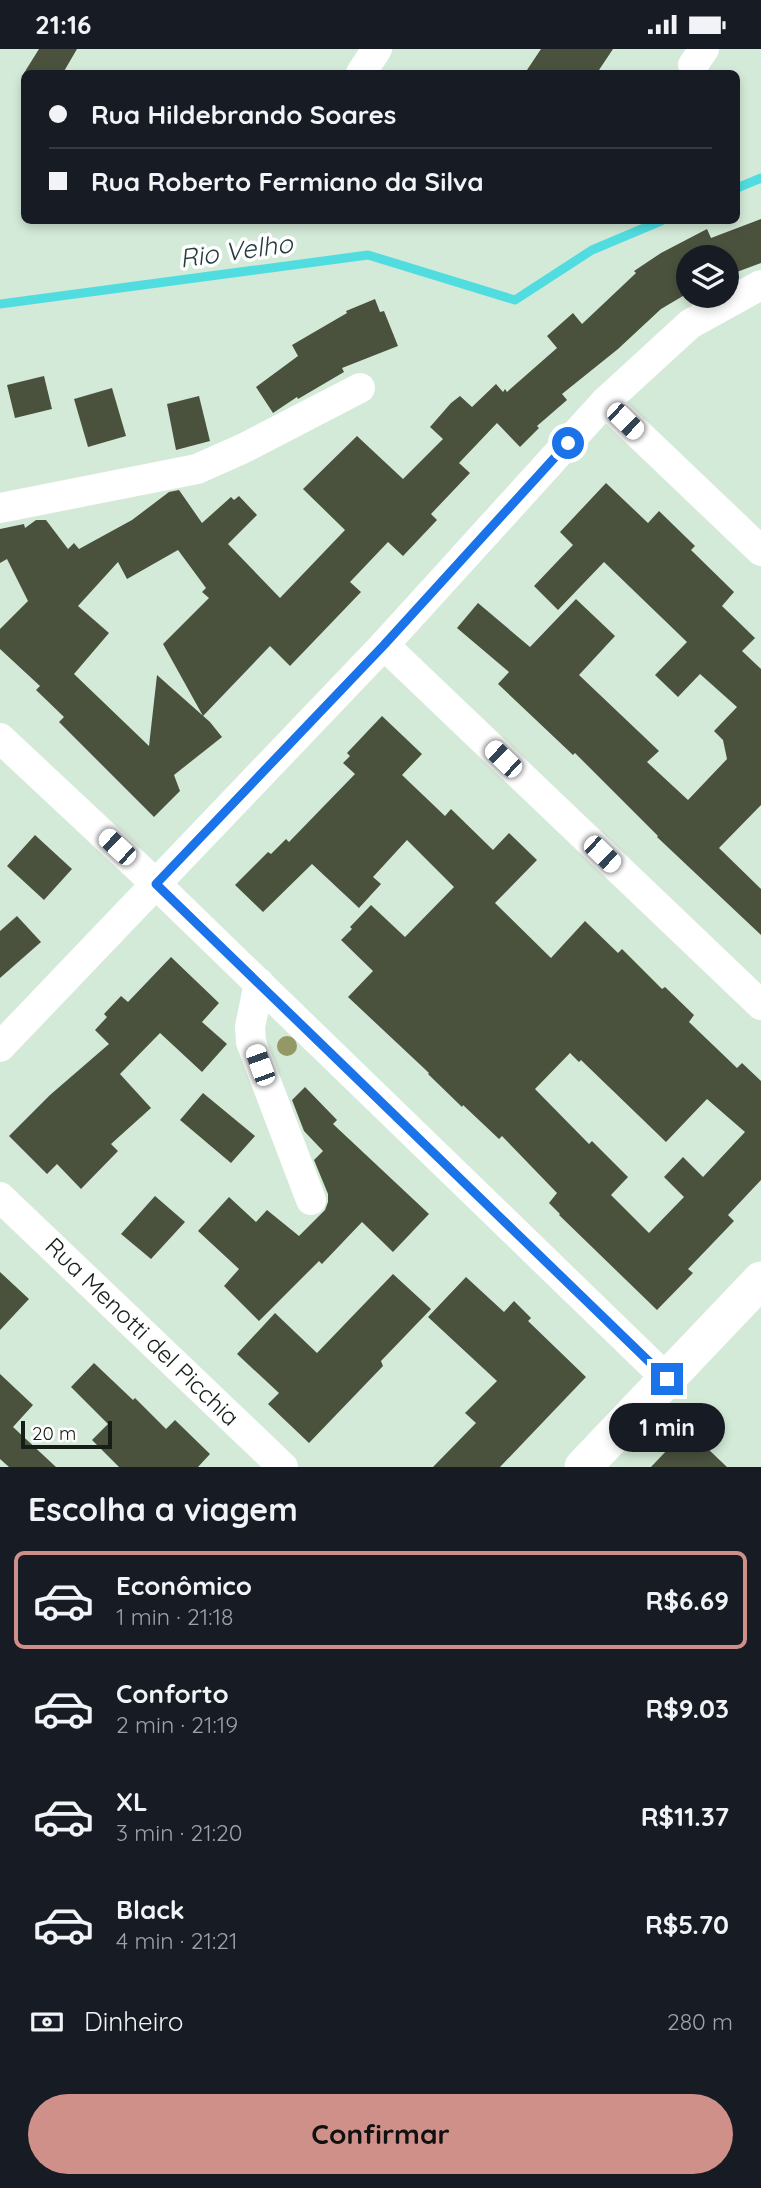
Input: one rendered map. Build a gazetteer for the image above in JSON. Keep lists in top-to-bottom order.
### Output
{
  "streets": {
    "street": ["Rua Menotti del Picchia"]
  },
  "water": ["Rio Velho"],
  "scale_bar": "20 m",
  "page": {
    "status": "21:16",
    "banner": ["Rua Hildebrando Soares", "Rua Roberto Fermiano da Silva"],
    "bubble": "1 min",
    "scale": "20 m",
    "heading": "Escolha a viagem",
    "list": [
      {
        "name": "Econômico",
        "note": "1 min · 21:18",
        "value": "R$6.69"
      },
      {
        "name": "Conforto",
        "note": "2 min · 21:19",
        "value": "R$9.03"
      },
      {
        "name": "XL",
        "note": "3 min · 21:20",
        "value": "R$11.37"
      },
      {
        "name": "Black",
        "note": "4 min · 21:21",
        "value": "R$5.70"
      }
    ],
    "pay": ["Dinheiro", "280 m"],
    "buttons": "Confirmar"
  }
}
